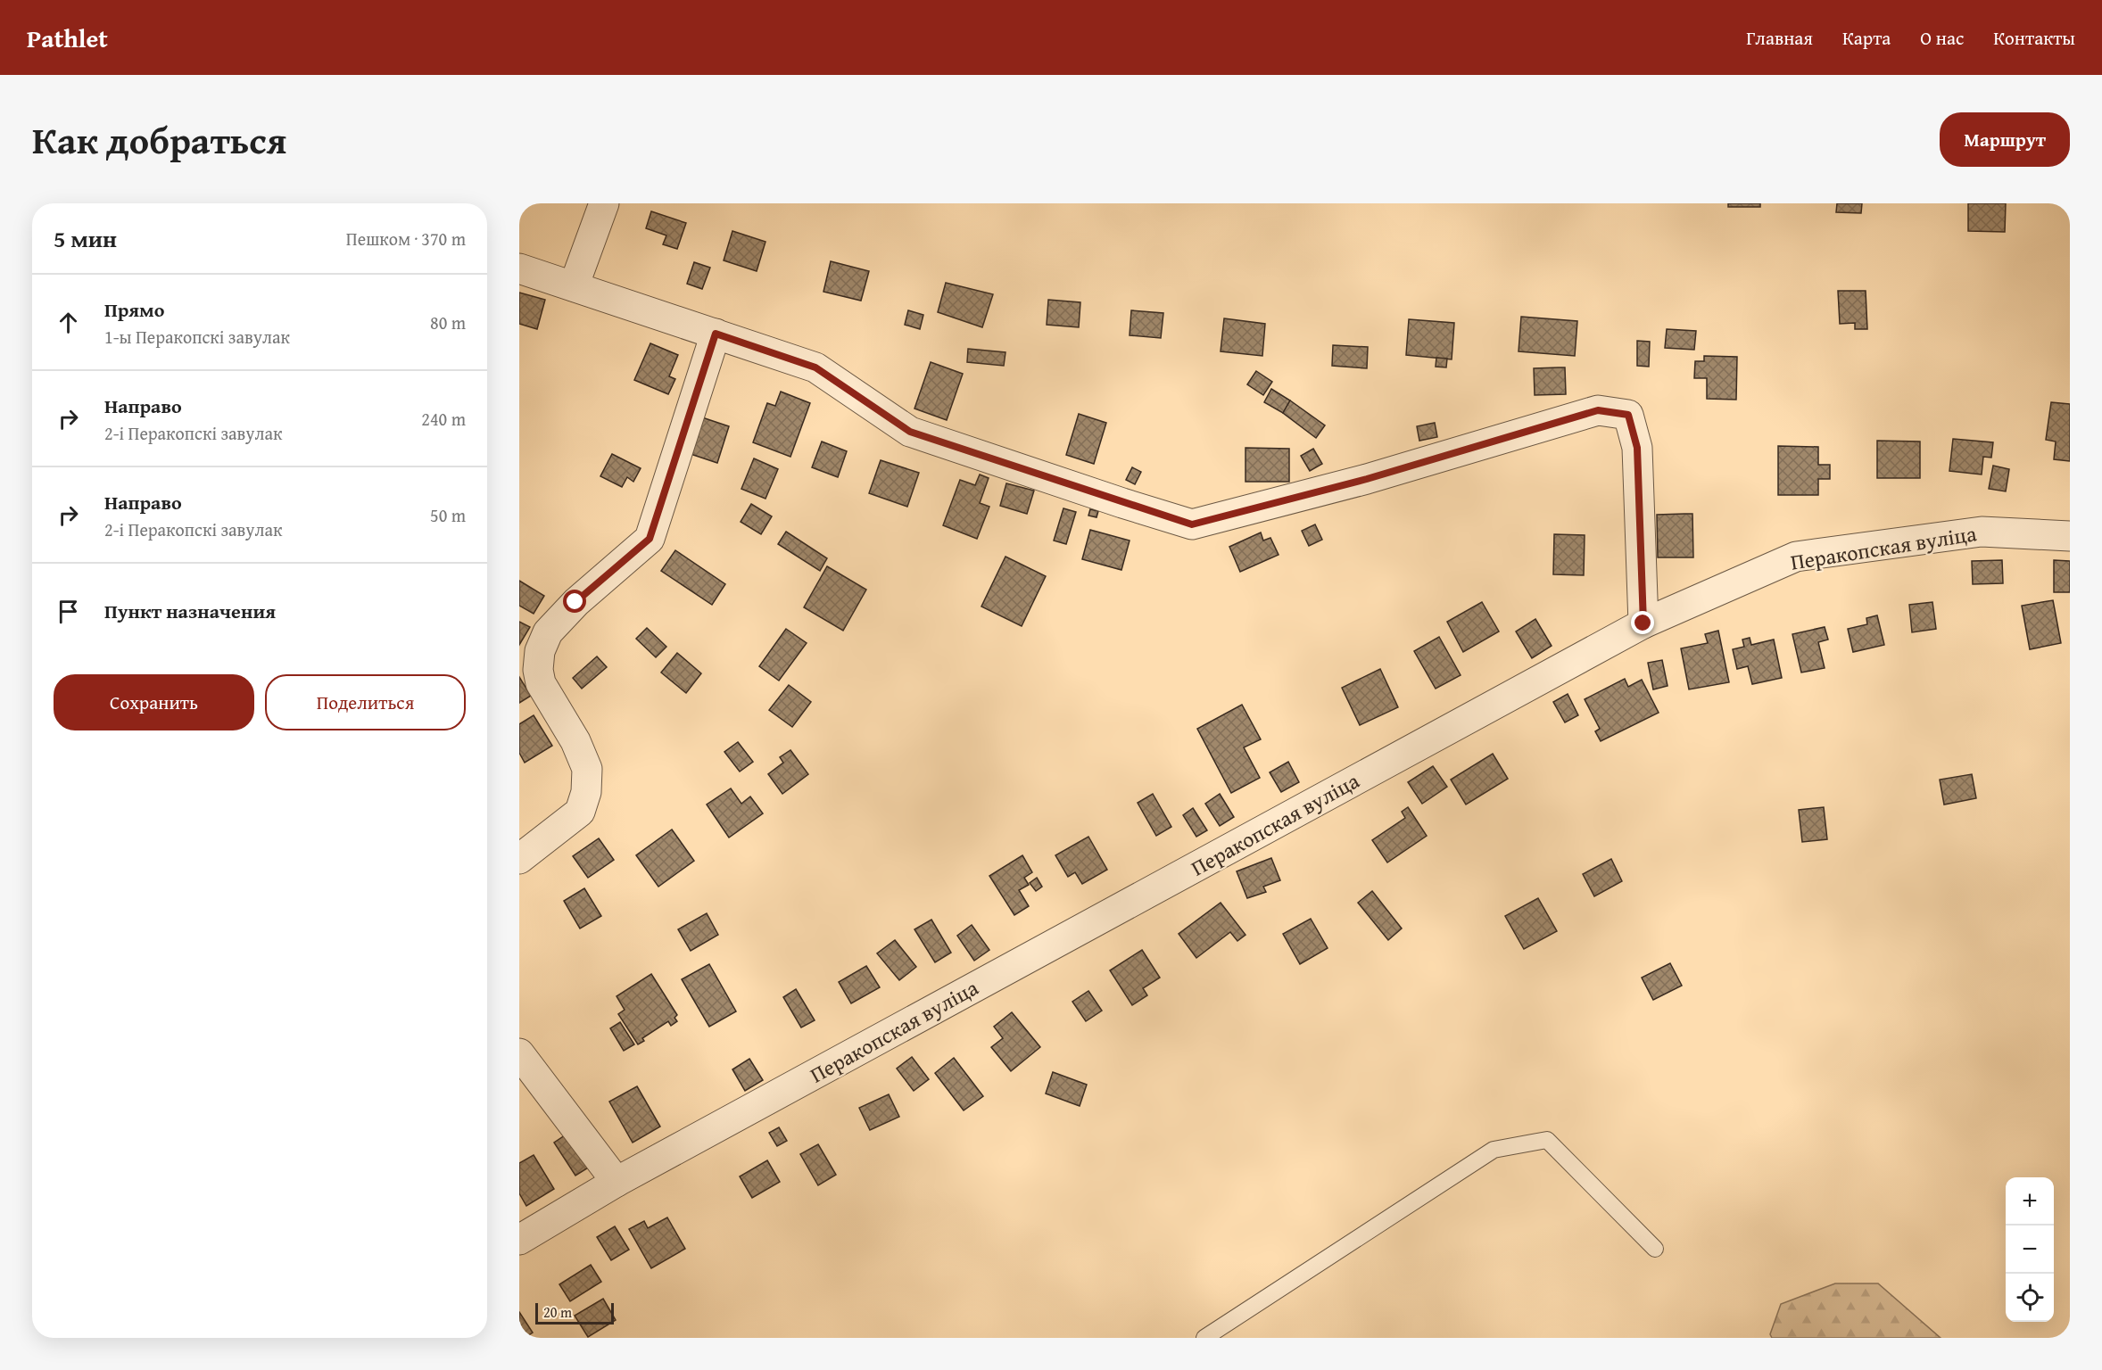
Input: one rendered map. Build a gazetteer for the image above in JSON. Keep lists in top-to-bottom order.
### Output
{
  "streets": {
    "street": ["Перакопская вуліца"]
  },
  "scale_bar": "20 m",
  "page": {
    "header": "Pathlet",
    "nav": [
      "Главная",
      "Карта",
      "О нас",
      "Контакты"
    ],
    "title": "Как добраться",
    "buttons": [
      "Маршрут",
      ["Сохранить", "Поделиться"]
    ],
    "heading": ["5 мин", "Пешком · 370 m"],
    "list": [
      ["Прямо", "1-ы Перакопскі завулак", "80 m"],
      ["Направо", "2-і Перакопскі завулак", "240 m"],
      ["Направо", "2-і Перакопскі завулак", "50 m"],
      "Пункт назначения"
    ],
    "map_buttons": ["+", "−"],
    "scale": "20 m"
  }
}
